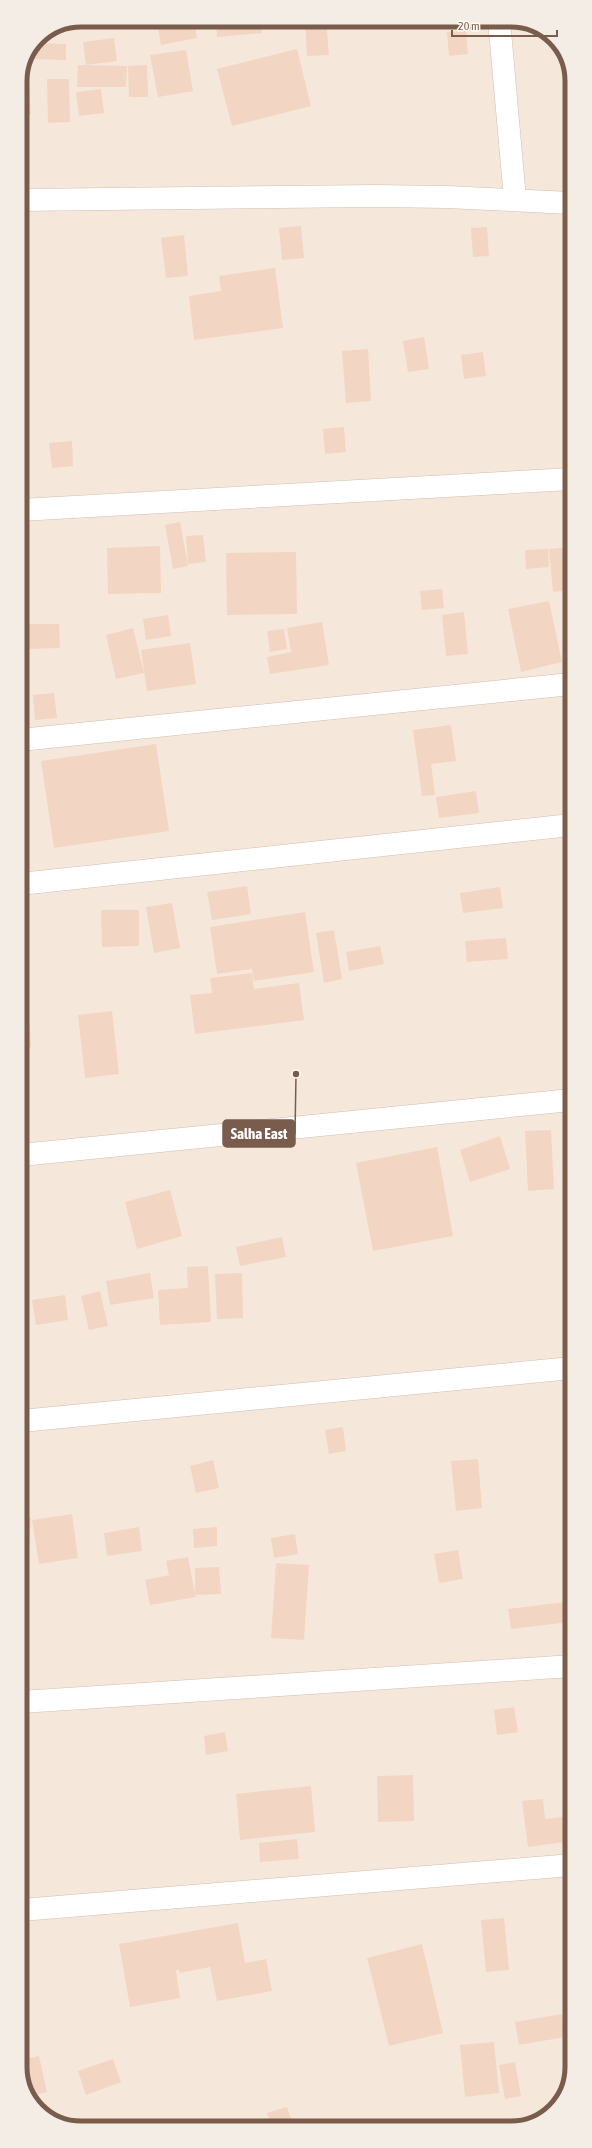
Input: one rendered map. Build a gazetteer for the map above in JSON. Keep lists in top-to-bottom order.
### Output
{
  "places": ["Salha East"],
  "scale_bar": "20 m"
}
